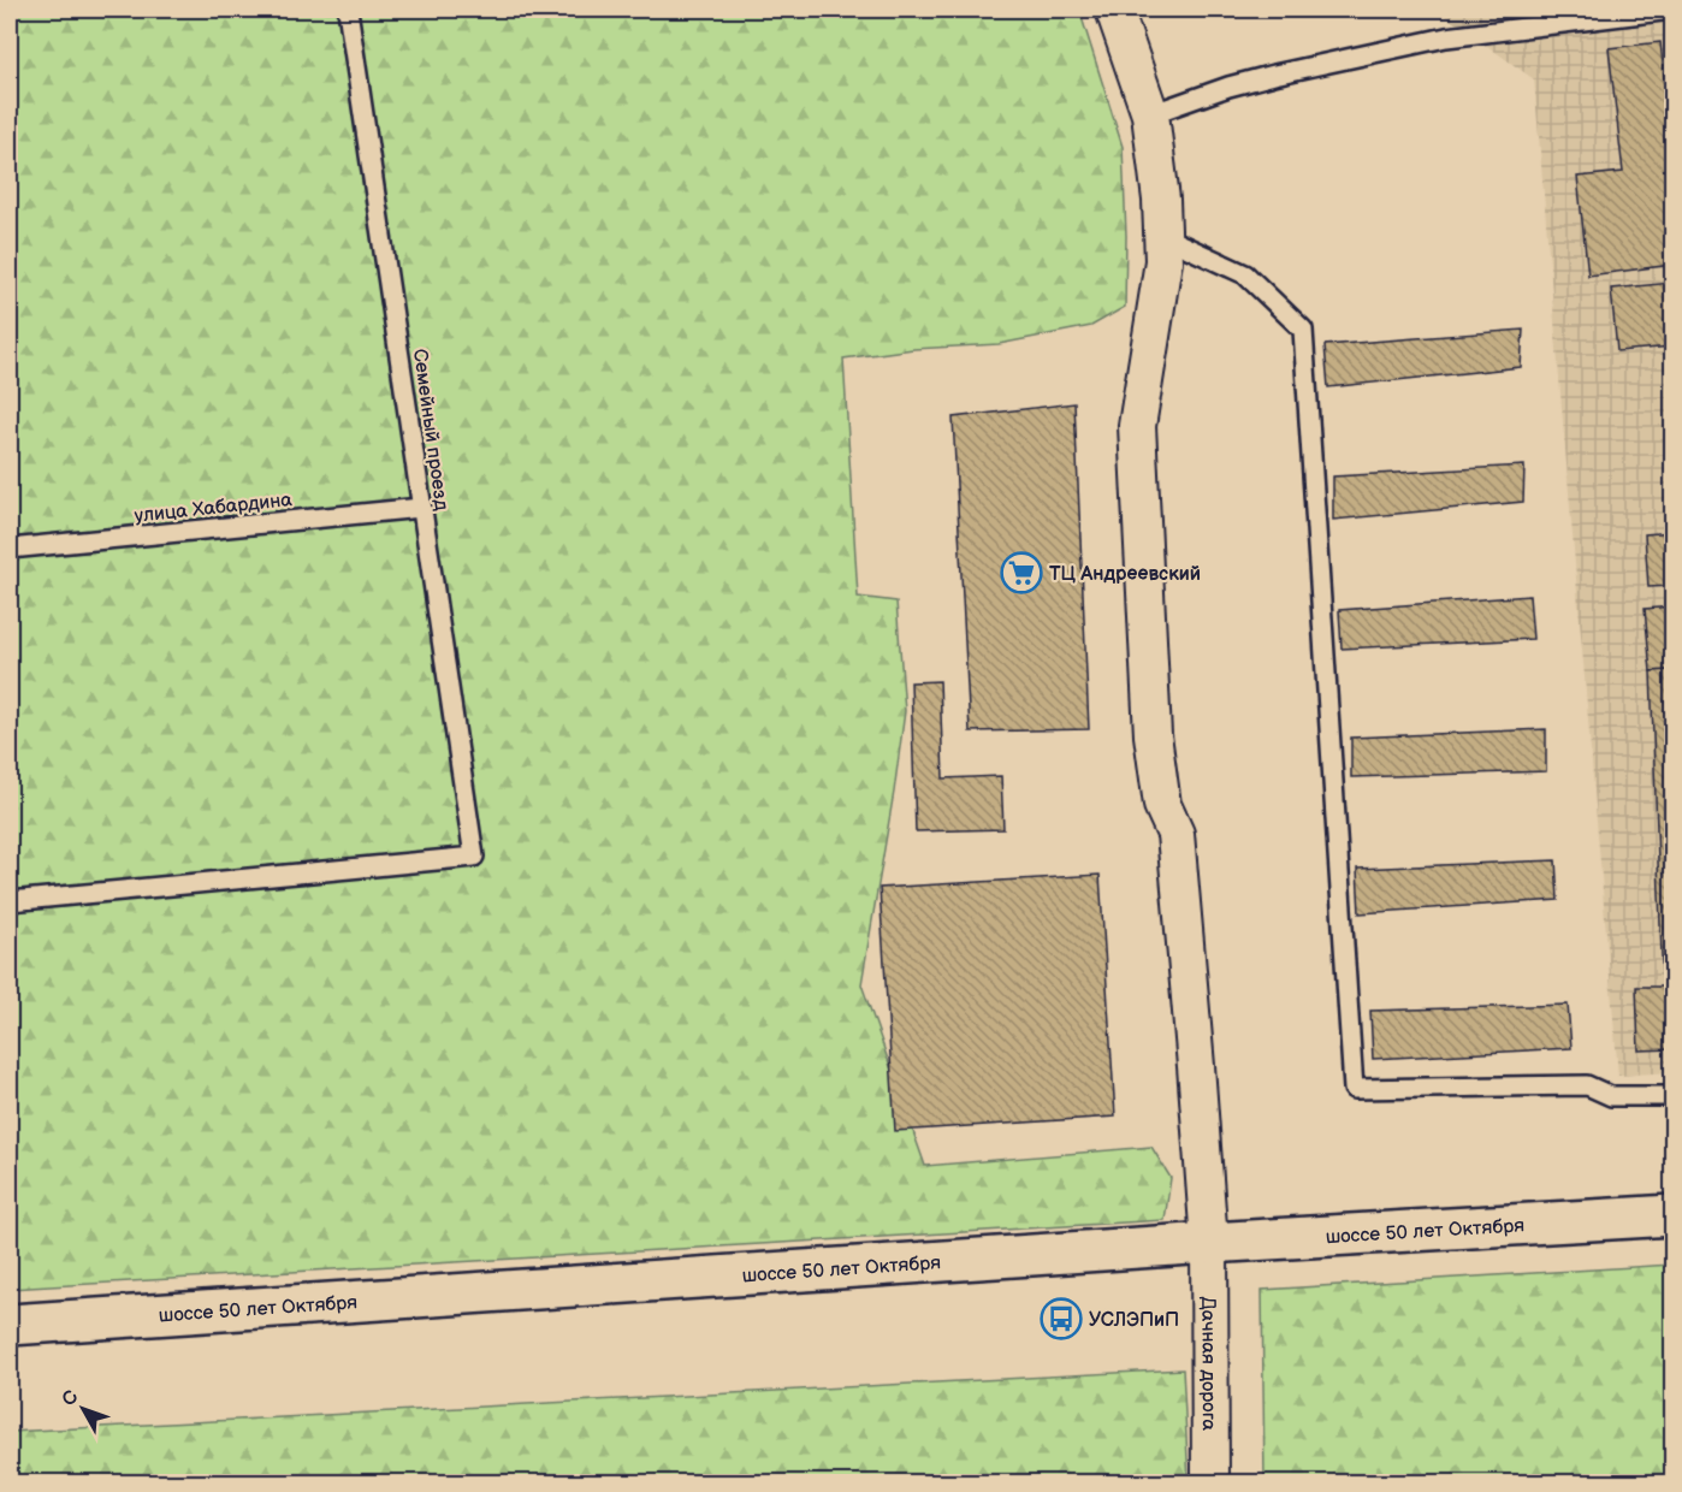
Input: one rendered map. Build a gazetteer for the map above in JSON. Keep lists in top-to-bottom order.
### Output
{
  "streets": {
    "street": ["шоссе 50 лет Октября", "Дачная дорога"],
    "lane": ["Семейный проезд", "улица Хабардина"]
  },
  "crossings": [
    ["Семейный проезд", "улица Хабардина"],
    ["шоссе 50 лет Октября", "Дачная дорога"]
  ],
  "places": {
    "supermarket": ["ТЦ Андреевский"],
    "bus stop": ["УСЛЭПиП"]
  },
  "north": "top left"
}
